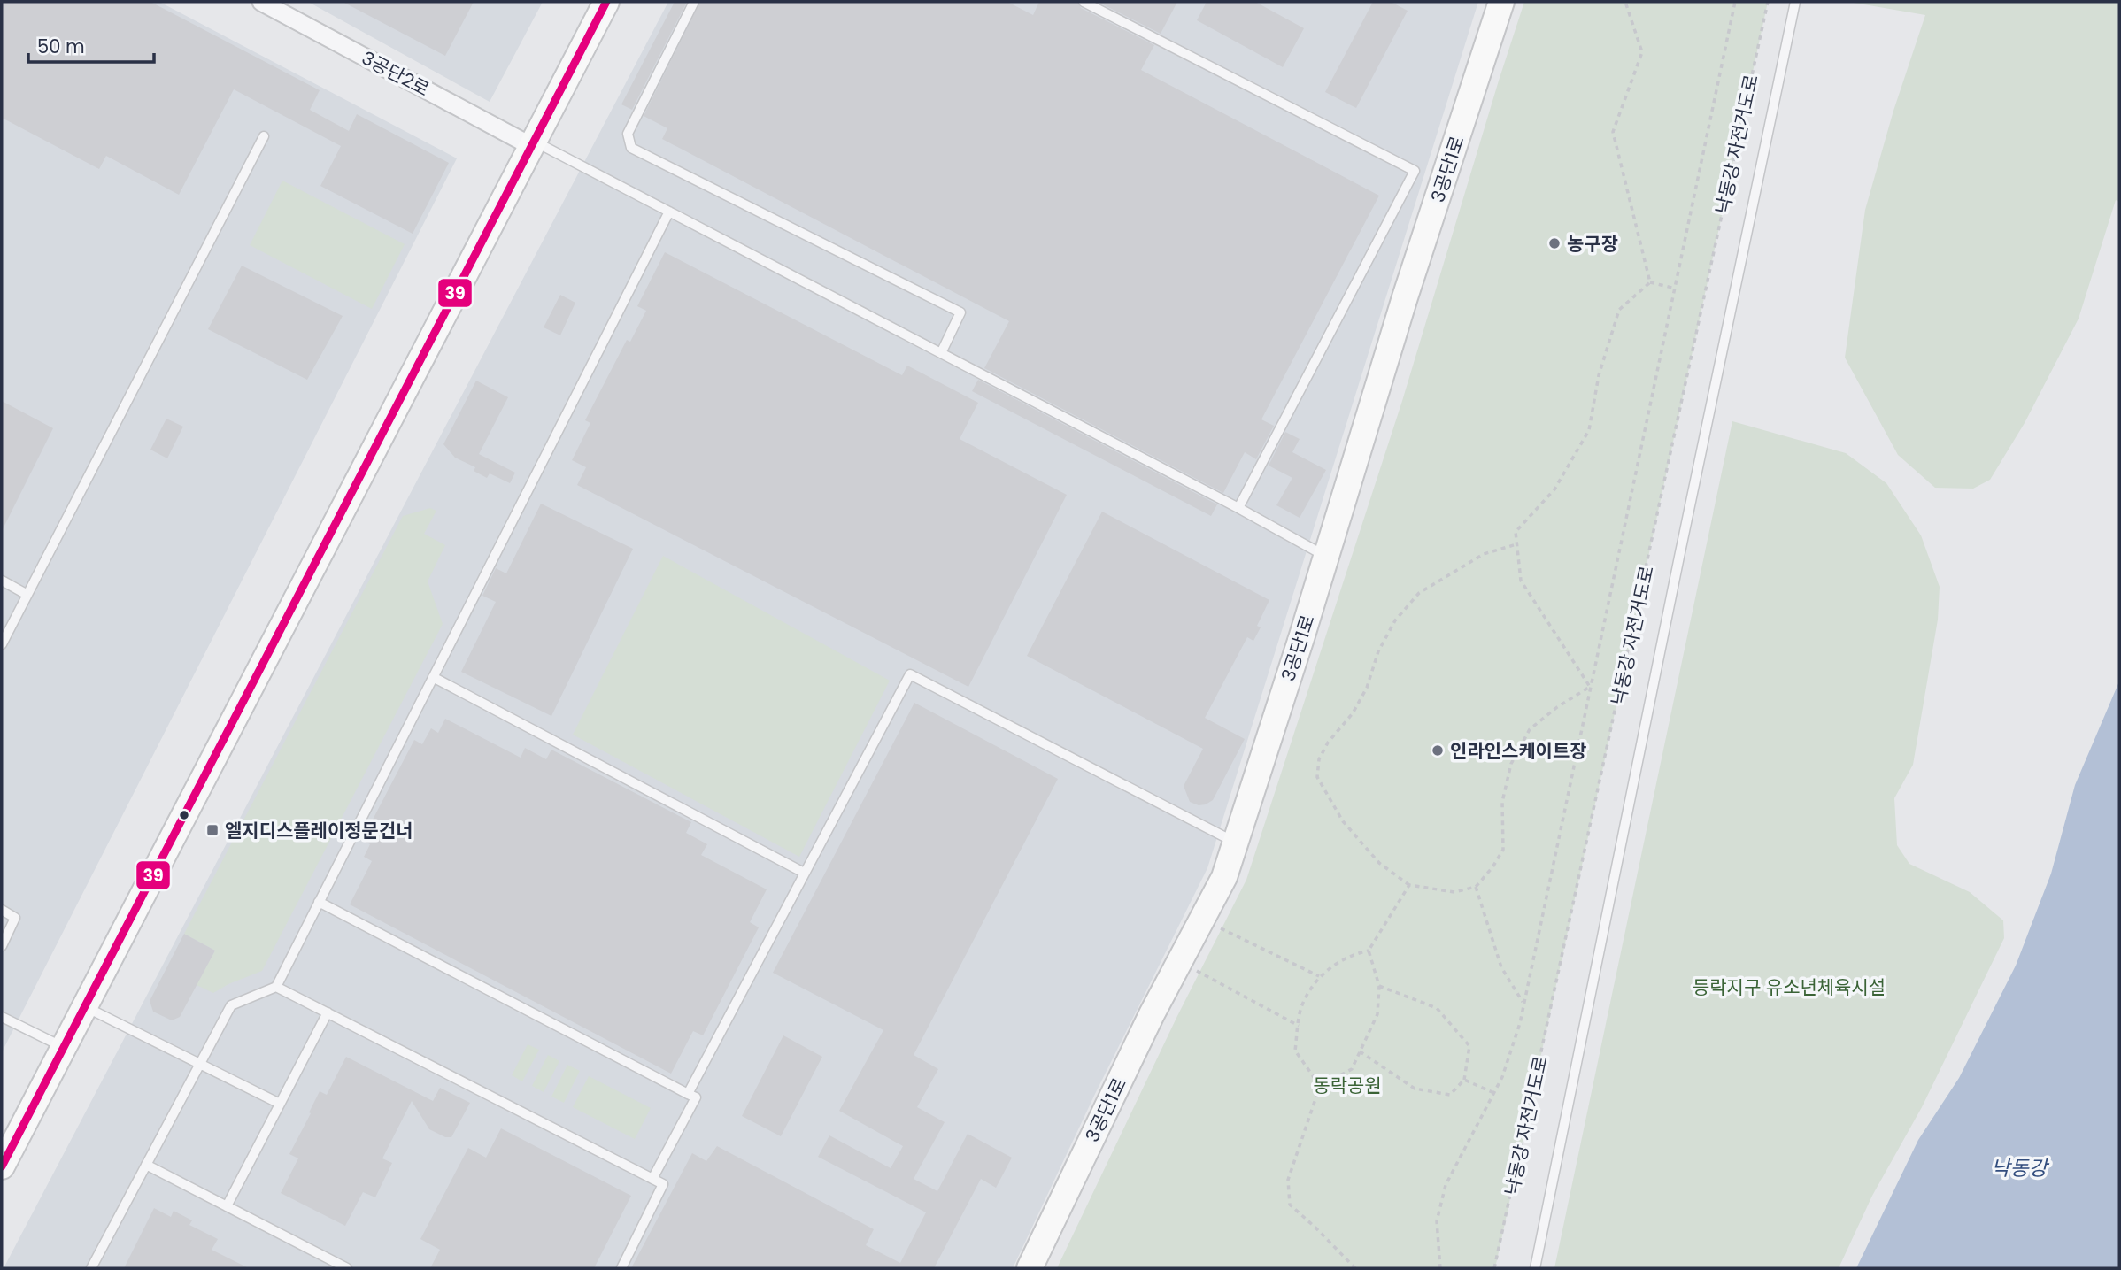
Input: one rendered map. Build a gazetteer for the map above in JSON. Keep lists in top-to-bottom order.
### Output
{
  "streets": {
    "street": ["3공단2로", "3공단1로"],
    "path": ["낙동강 자전거도로"]
  },
  "water": ["낙동강"],
  "parks": ["등락지구 유소년체육시설", "동락공원"],
  "places": {
    "other": ["농구장", "인라인스케이트장"],
    "transit": ["엘지디스플레이정문건너"]
  },
  "lines": ["transit line 39"],
  "scale_bar": "50 m"
}
